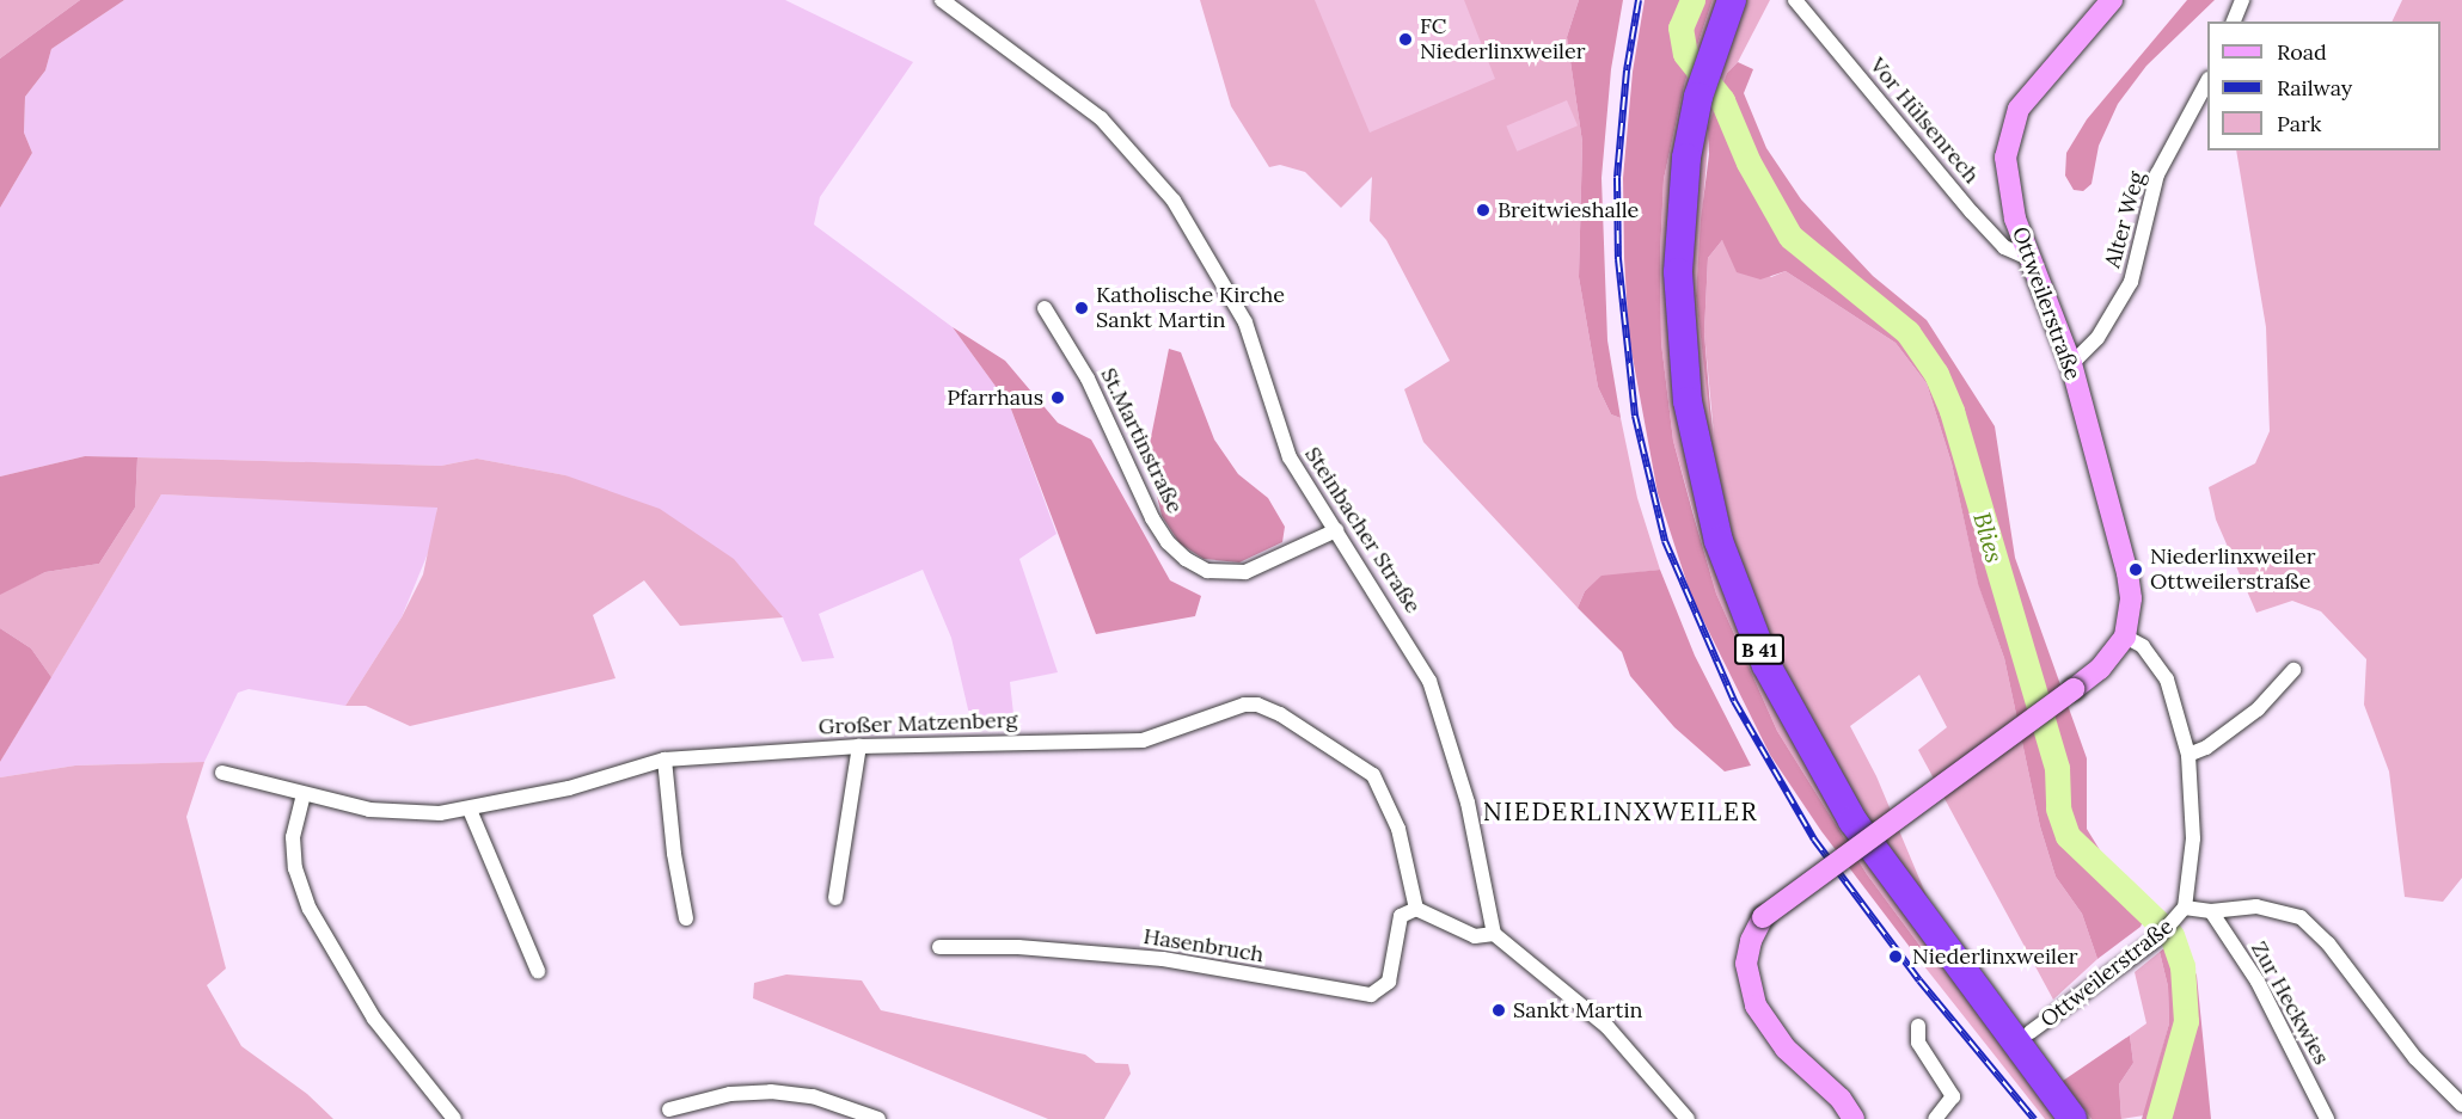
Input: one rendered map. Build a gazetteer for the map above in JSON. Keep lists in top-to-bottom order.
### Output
{
  "streets": {
    "highway": ["B 41"],
    "main road": ["Ottweilerstraße"],
    "street": [
      "Vor Hülsenrech",
      "Alter Weg",
      "St.Martinstraße",
      "Steinbacher Straße",
      "Großer Matzenberg",
      "Hasenbruch",
      "Zur Heckwies"
    ]
  },
  "crossings": [
    ["Vor Hülsenrech", "Ottweilerstraße"],
    ["Alter Weg", "Ottweilerstraße"],
    ["St.Martinstraße", "Steinbacher Straße"],
    ["Großer Matzenberg", "Hasenbruch"]
  ],
  "districts": ["NIEDERLINXWEILER"],
  "water": ["Blies"],
  "places": [
    "FC Niederlinxweiler",
    "Breitwieshalle",
    "Katholische Kirche Sankt Martin",
    "Pfarrhaus",
    "Niederlinxweiler Ottweilerstraße",
    "Niederlinxweiler",
    "Sankt Martin"
  ],
  "legend": ["Road", "Railway", "Park"]
}
